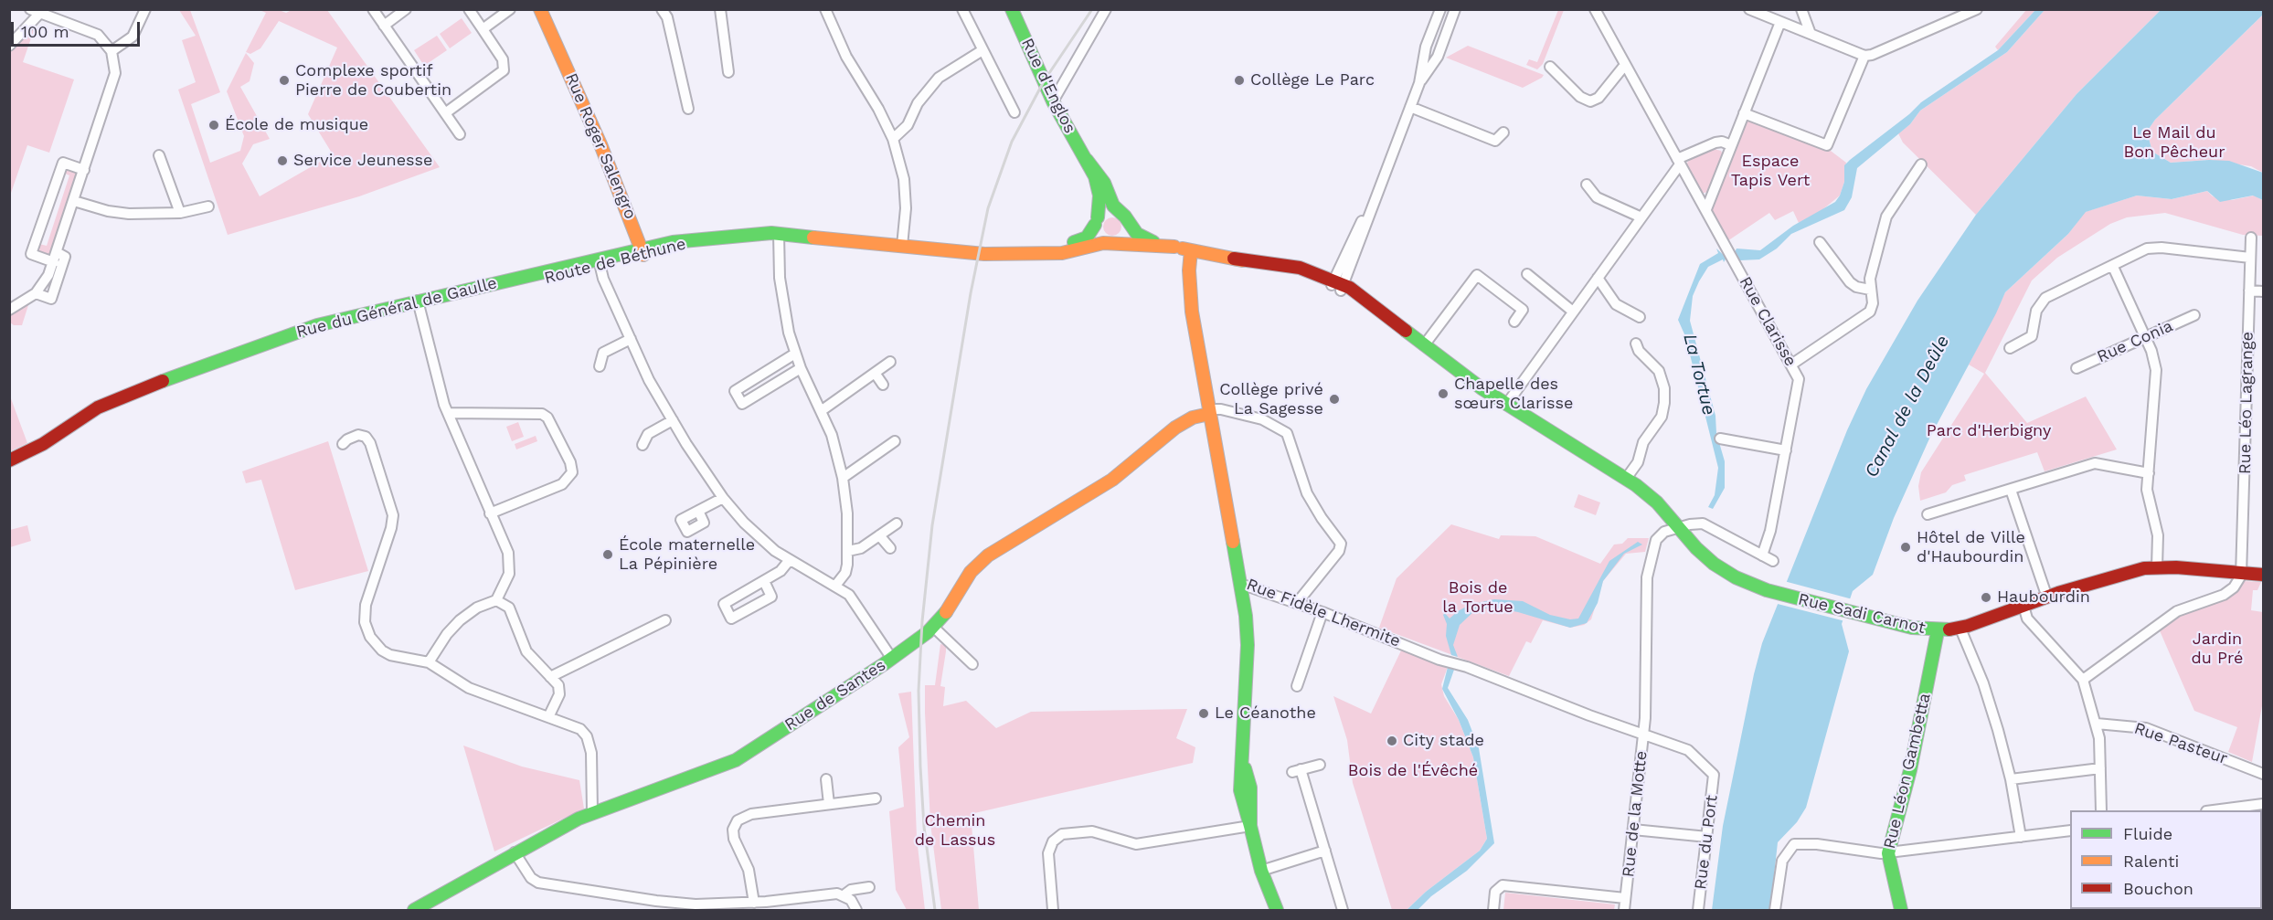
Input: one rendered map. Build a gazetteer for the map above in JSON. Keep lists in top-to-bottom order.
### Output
{
  "streets": {
    "main road": [
      "Rue d'Englos",
      "Rue Roger Salengro",
      "Route de Béthune",
      "Rue du Général de Gaulle",
      "Rue Fidèle Lhermite",
      "Rue Sadi Carnot",
      "Rue de Santes",
      "Rue Léon Gambetta"
    ],
    "street": [
      "Rue Clarisse",
      "Rue Conia",
      "Rue Léo Lagrange",
      "Rue Pasteur",
      "Rue de la Motte",
      "Rue du Port"
    ]
  },
  "crossings": [
    ["Rue Roger Salengro", "Rue du Général de Gaulle"],
    ["Route de Béthune", "Rue du Général de Gaulle"],
    ["Rue Léo Lagrange", "Rue Sadi Carnot"],
    ["Rue Fidèle Lhermite", "Rue Sadi Carnot"],
    ["Rue Fidèle Lhermite", "Rue de Santes"],
    ["Rue Fidèle Lhermite", "Rue de la Motte"],
    ["Rue Fidèle Lhermite", "Rue du Port"],
    ["Rue Sadi Carnot", "Rue Léon Gambetta"],
    ["Rue Sadi Carnot", "Rue de la Motte"]
  ],
  "water": ["La Tortue", "Canal de la Deûle"],
  "parks": [
    "Le Mail du Bon Pêcheur",
    "Espace Tapis Vert",
    "Parc d'Herbigny",
    "Bois de la Tortue",
    "Jardin du Pré",
    "Bois de l'Évêché",
    "Chemin de Lassus"
  ],
  "places": [
    "Complexe sportif Pierre de Coubertin",
    "Collège Le Parc",
    "École de musique",
    "Service Jeunesse",
    "Chapelle des sœurs Clarisse",
    "Collège privé La Sagesse",
    "Hôtel de Ville d'Haubourdin",
    "École maternelle La Pépinière",
    "Haubourdin",
    "Le Céanothe",
    "City stade"
  ],
  "legend": ["Fluide", "Ralenti", "Bouchon"],
  "scale_bar": "100 m"
}
